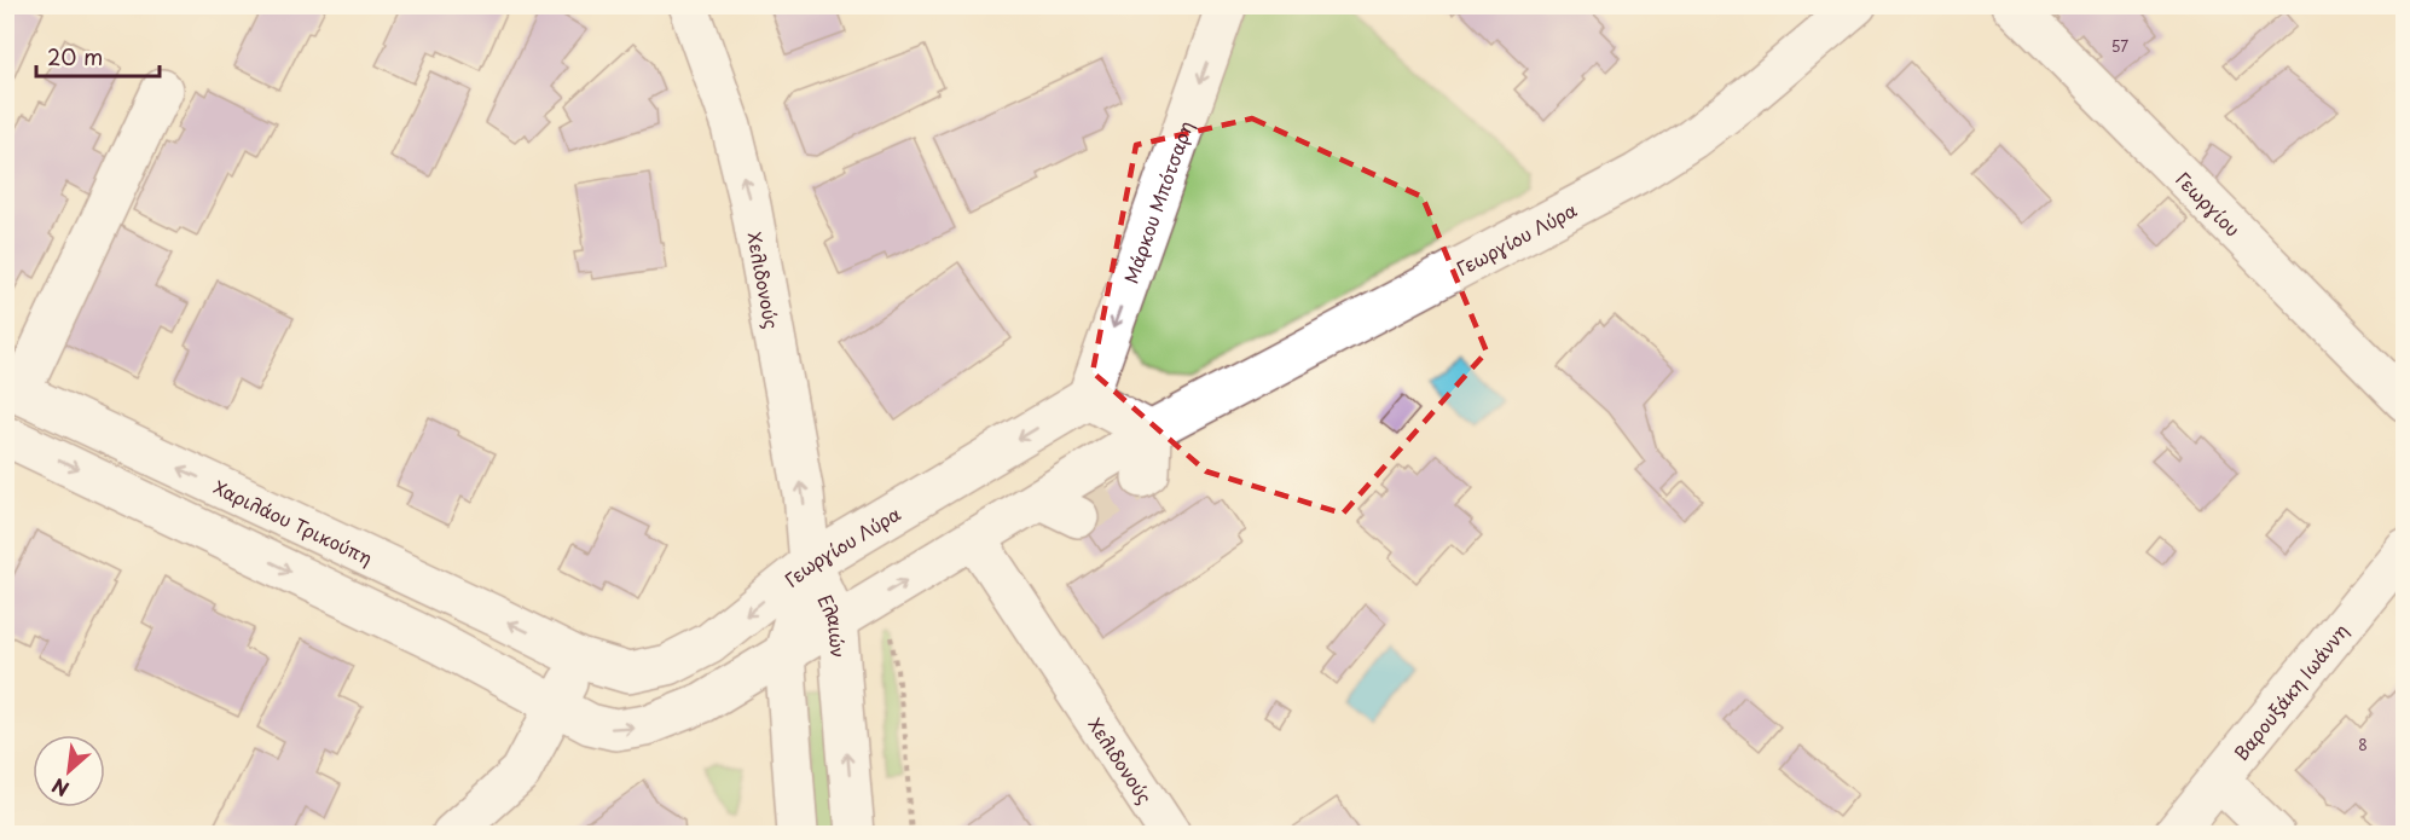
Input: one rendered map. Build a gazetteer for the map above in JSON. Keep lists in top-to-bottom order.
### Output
{
  "streets": {
    "main road": [
      "Μάρκου Μπότσαρη",
      "Γεωργίου",
      "Γεωργίου Λύρα",
      "Χελιδονούς",
      "Χαριλάου Τρικούπη",
      "Ελαιών",
      "Βαρουξάκη Ιωάννη"
    ]
  },
  "crossings": [
    ["Μάρκου Μπότσαρη", "Γεωργίου Λύρα"],
    ["Γεωργίου Λύρα", "Χελιδονούς"],
    ["Γεωργίου Λύρα", "Χαριλάου Τρικούπη"],
    ["Γεωργίου Λύρα", "Ελαιών"],
    ["Χελιδονούς", "Ελαιών"]
  ],
  "one_way": ["Μάρκου Μπότσαρη", "Χελιδονούς"],
  "house_numbers": ["57", "8"],
  "scale_bar": "20 m",
  "north": "bottom left"
}
